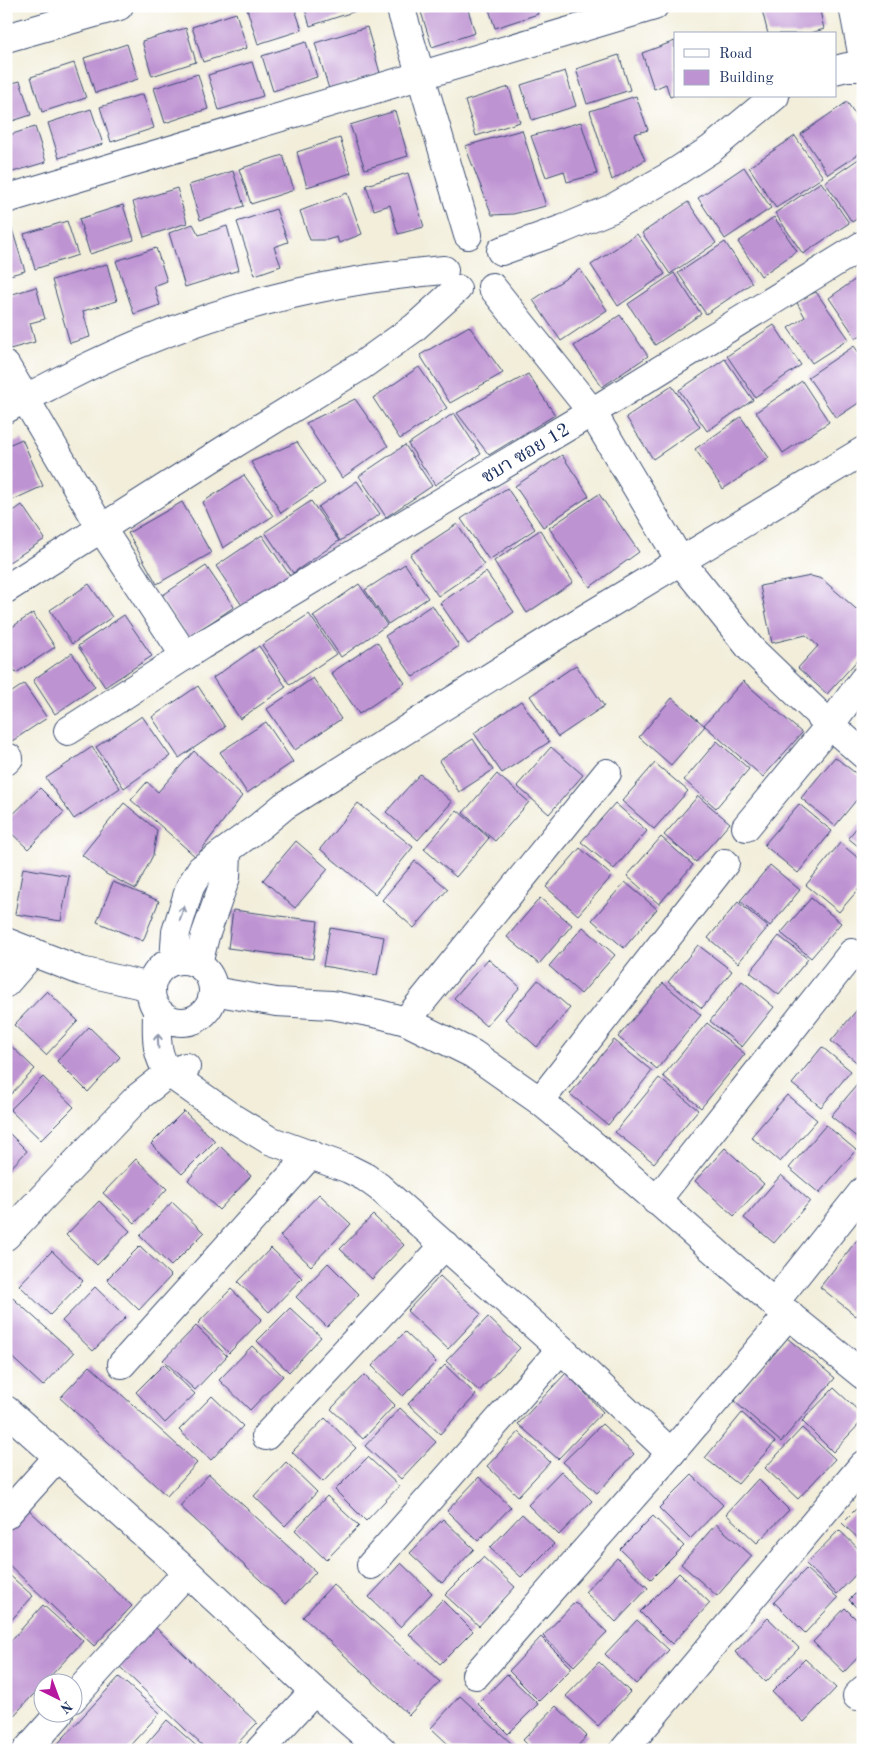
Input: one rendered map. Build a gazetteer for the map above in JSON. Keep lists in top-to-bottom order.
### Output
{
  "streets": {
    "street": ["ชบา ซอย 12"]
  },
  "legend": ["Road", "Building"],
  "north": "bottom right"
}
